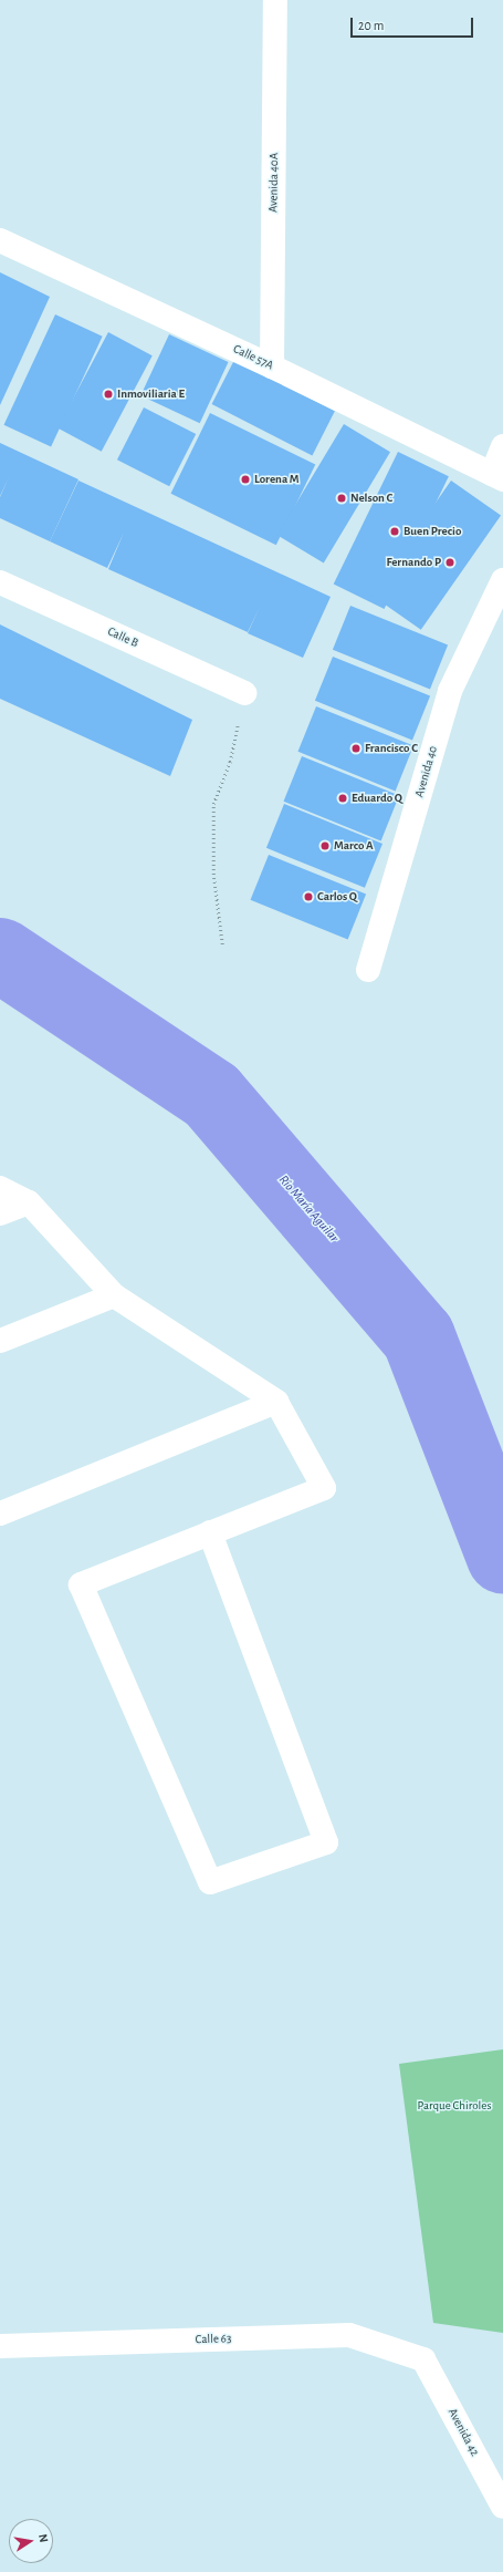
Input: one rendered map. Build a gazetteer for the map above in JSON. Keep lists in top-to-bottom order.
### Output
{
  "streets": {
    "street": [
      "Avenida 40A",
      "Calle 57A",
      "Calle B",
      "Avenida 40",
      "Calle 63",
      "Avenida 42"
    ]
  },
  "crossings": [
    ["Avenida 40A", "Calle 57A"],
    ["Calle 63", "Avenida 42"]
  ],
  "water": ["Río María Aguilar"],
  "parks": ["Parque Chiroles"],
  "places": [
    "Inmoviliaria E",
    "Lorena M",
    "Nelson C",
    "Buen Precio",
    "Fernando P",
    "Francisco C",
    "Eduardo Q",
    "Marco A",
    "Carlos Q"
  ],
  "scale_bar": "20 m",
  "north": "right"
}
